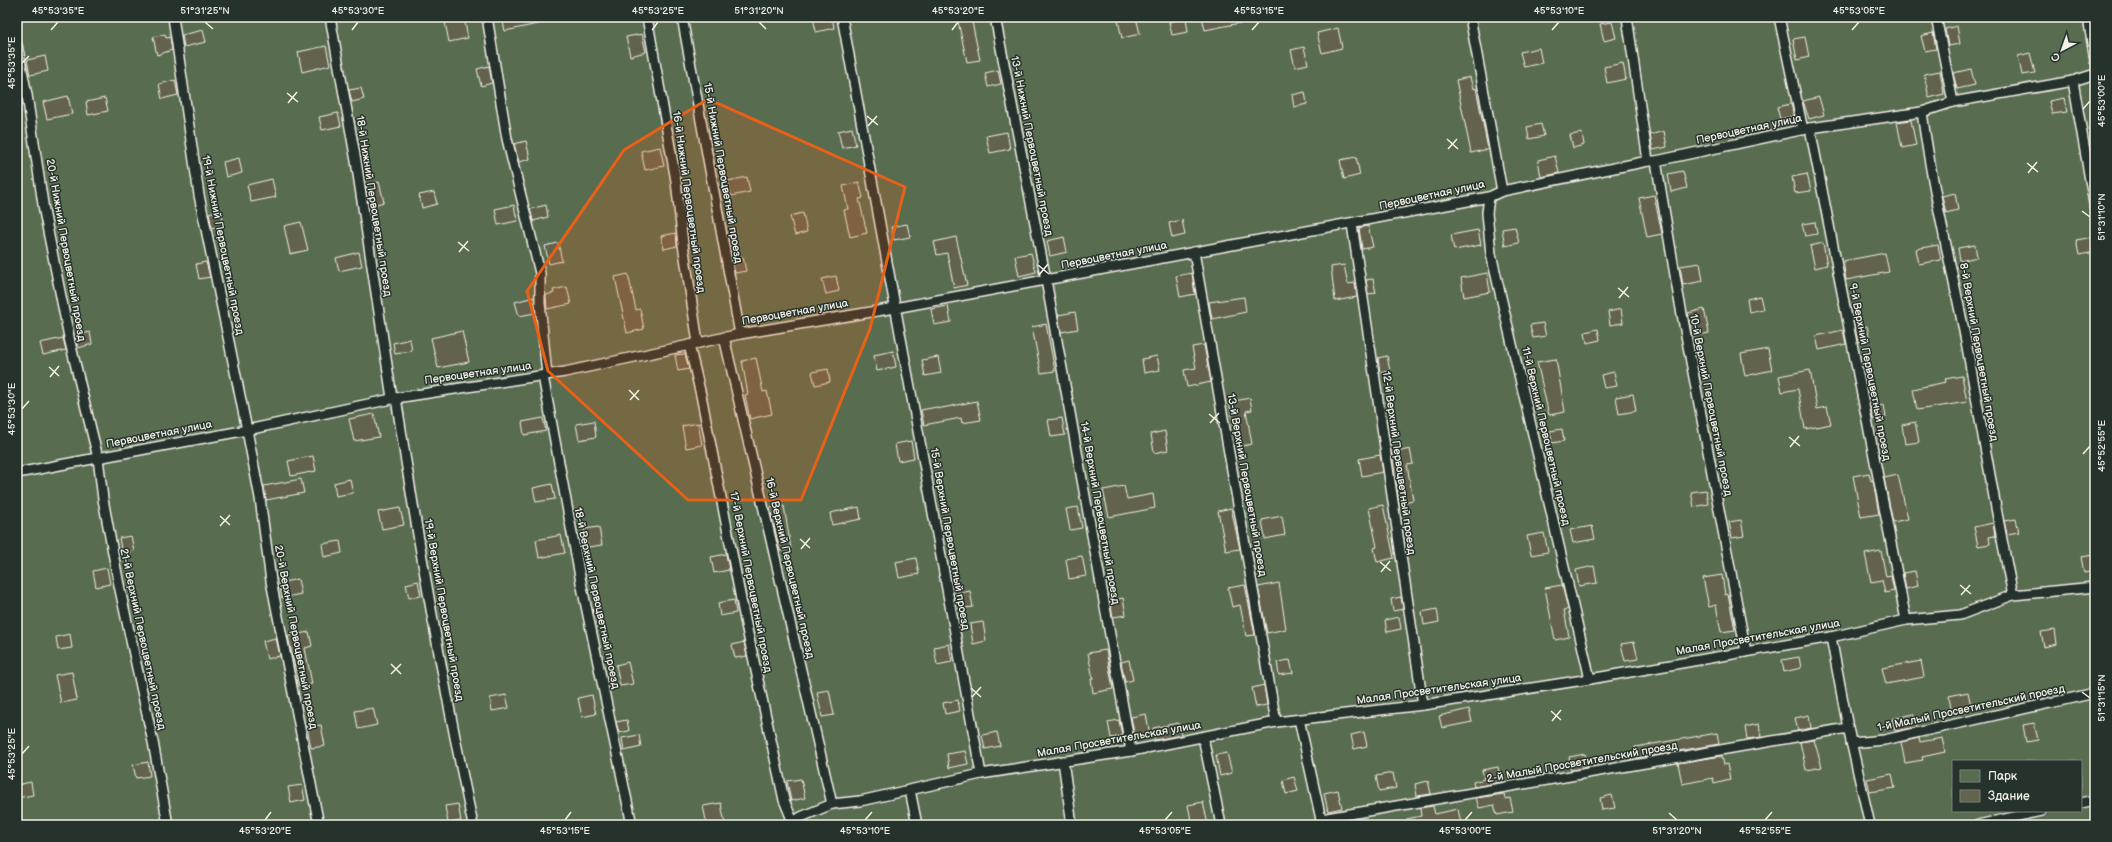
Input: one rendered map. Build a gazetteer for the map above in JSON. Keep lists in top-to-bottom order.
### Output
{
  "streets": {
    "lane": [
      "Первоцветная улица",
      "13-й Нижний Первоцветный проезд",
      "15-й Нижний Первоцветный проезд",
      "16-й Нижний Первоцветный проезд",
      "18-й Нижний Первоцветный проезд",
      "19-й Нижний Первоцветный проезд",
      "20-й Нижний Первоцветный проезд",
      "8-й Верхний Первоцветный проезд",
      "9-й Верхний Первоцветный проезд",
      "10-й Верхний Первоцветный проезд",
      "11-й Верхний Первоцветный проезд",
      "12-й Верхний Первоцветный проезд",
      "13-й Верхний Первоцветный проезд",
      "14-й Верхний Первоцветный проезд",
      "15-й Верхний Первоцветный проезд",
      "16-й Верхний Первоцветный проезд",
      "17-й Верхний Первоцветный проезд",
      "18-й Верхний Первоцветный проезд",
      "19-й Верхний Первоцветный проезд",
      "20-й Верхний Первоцветный проезд",
      "Малая Просветительская улица",
      "21-й Верхний Первоцветный проезд",
      "1-й Малый Просветительский проезд",
      "2-й Малый Просветительский проезд"
    ]
  },
  "crossings": [
    ["Первоцветная улица", "13-й Нижний Первоцветный проезд"],
    ["Первоцветная улица", "15-й Нижний Первоцветный проезд"],
    ["Первоцветная улица", "16-й Нижний Первоцветный проезд"],
    ["Первоцветная улица", "18-й Нижний Первоцветный проезд"],
    ["Первоцветная улица", "19-й Нижний Первоцветный проезд"],
    ["Первоцветная улица", "20-й Нижний Первоцветный проезд"],
    ["Первоцветная улица", "8-й Верхний Первоцветный проезд"],
    ["Первоцветная улица", "9-й Верхний Первоцветный проезд"],
    ["Первоцветная улица", "10-й Верхний Первоцветный проезд"],
    ["Первоцветная улица", "11-й Верхний Первоцветный проезд"],
    ["Первоцветная улица", "12-й Верхний Первоцветный проезд"],
    ["Первоцветная улица", "13-й Верхний Первоцветный проезд"],
    ["Первоцветная улица", "14-й Верхний Первоцветный проезд"],
    ["Первоцветная улица", "15-й Верхний Первоцветный проезд"],
    ["Первоцветная улица", "16-й Верхний Первоцветный проезд"],
    ["Первоцветная улица", "17-й Верхний Первоцветный проезд"],
    ["Первоцветная улица", "18-й Верхний Первоцветный проезд"],
    ["Первоцветная улица", "19-й Верхний Первоцветный проезд"],
    ["Первоцветная улица", "20-й Верхний Первоцветный проезд"],
    ["Первоцветная улица", "21-й Верхний Первоцветный проезд"],
    ["13-й Нижний Первоцветный проезд", "14-й Верхний Первоцветный проезд"],
    ["16-й Нижний Первоцветный проезд", "17-й Верхний Первоцветный проезд"],
    ["18-й Нижний Первоцветный проезд", "19-й Верхний Первоцветный проезд"],
    ["19-й Нижний Первоцветный проезд", "20-й Верхний Первоцветный проезд"],
    ["20-й Нижний Первоцветный проезд", "21-й Верхний Первоцветный проезд"],
    ["8-й Верхний Первоцветный проезд", "Малая Просветительская улица"],
    ["9-й Верхний Первоцветный проезд", "Малая Просветительская улица"],
    ["10-й Верхний Первоцветный проезд", "Малая Просветительская улица"],
    ["11-й Верхний Первоцветный проезд", "Малая Просветительская улица"],
    ["12-й Верхний Первоцветный проезд", "Малая Просветительская улица"],
    ["13-й Верхний Первоцветный проезд", "Малая Просветительская улица"],
    ["14-й Верхний Первоцветный проезд", "Малая Просветительская улица"],
    ["15-й Верхний Первоцветный проезд", "Малая Просветительская улица"],
    ["16-й Верхний Первоцветный проезд", "Малая Просветительская улица"],
    ["17-й Верхний Первоцветный проезд", "Малая Просветительская улица"]
  ],
  "legend": ["Парк", "Здание"],
  "north": "bottom left",
  "coordinates": [
    "45°53'35\"E",
    "51°31'25\"N",
    "45°53'30\"E",
    "45°53'25\"E",
    "51°31'20\"N",
    "45°53'20\"E",
    "45°53'15\"E",
    "45°53'10\"E",
    "45°53'05\"E",
    "45°53'00\"E",
    "51°31'10\"N",
    "45°52'55\"E",
    "51°31'15\"N"
  ]
}
